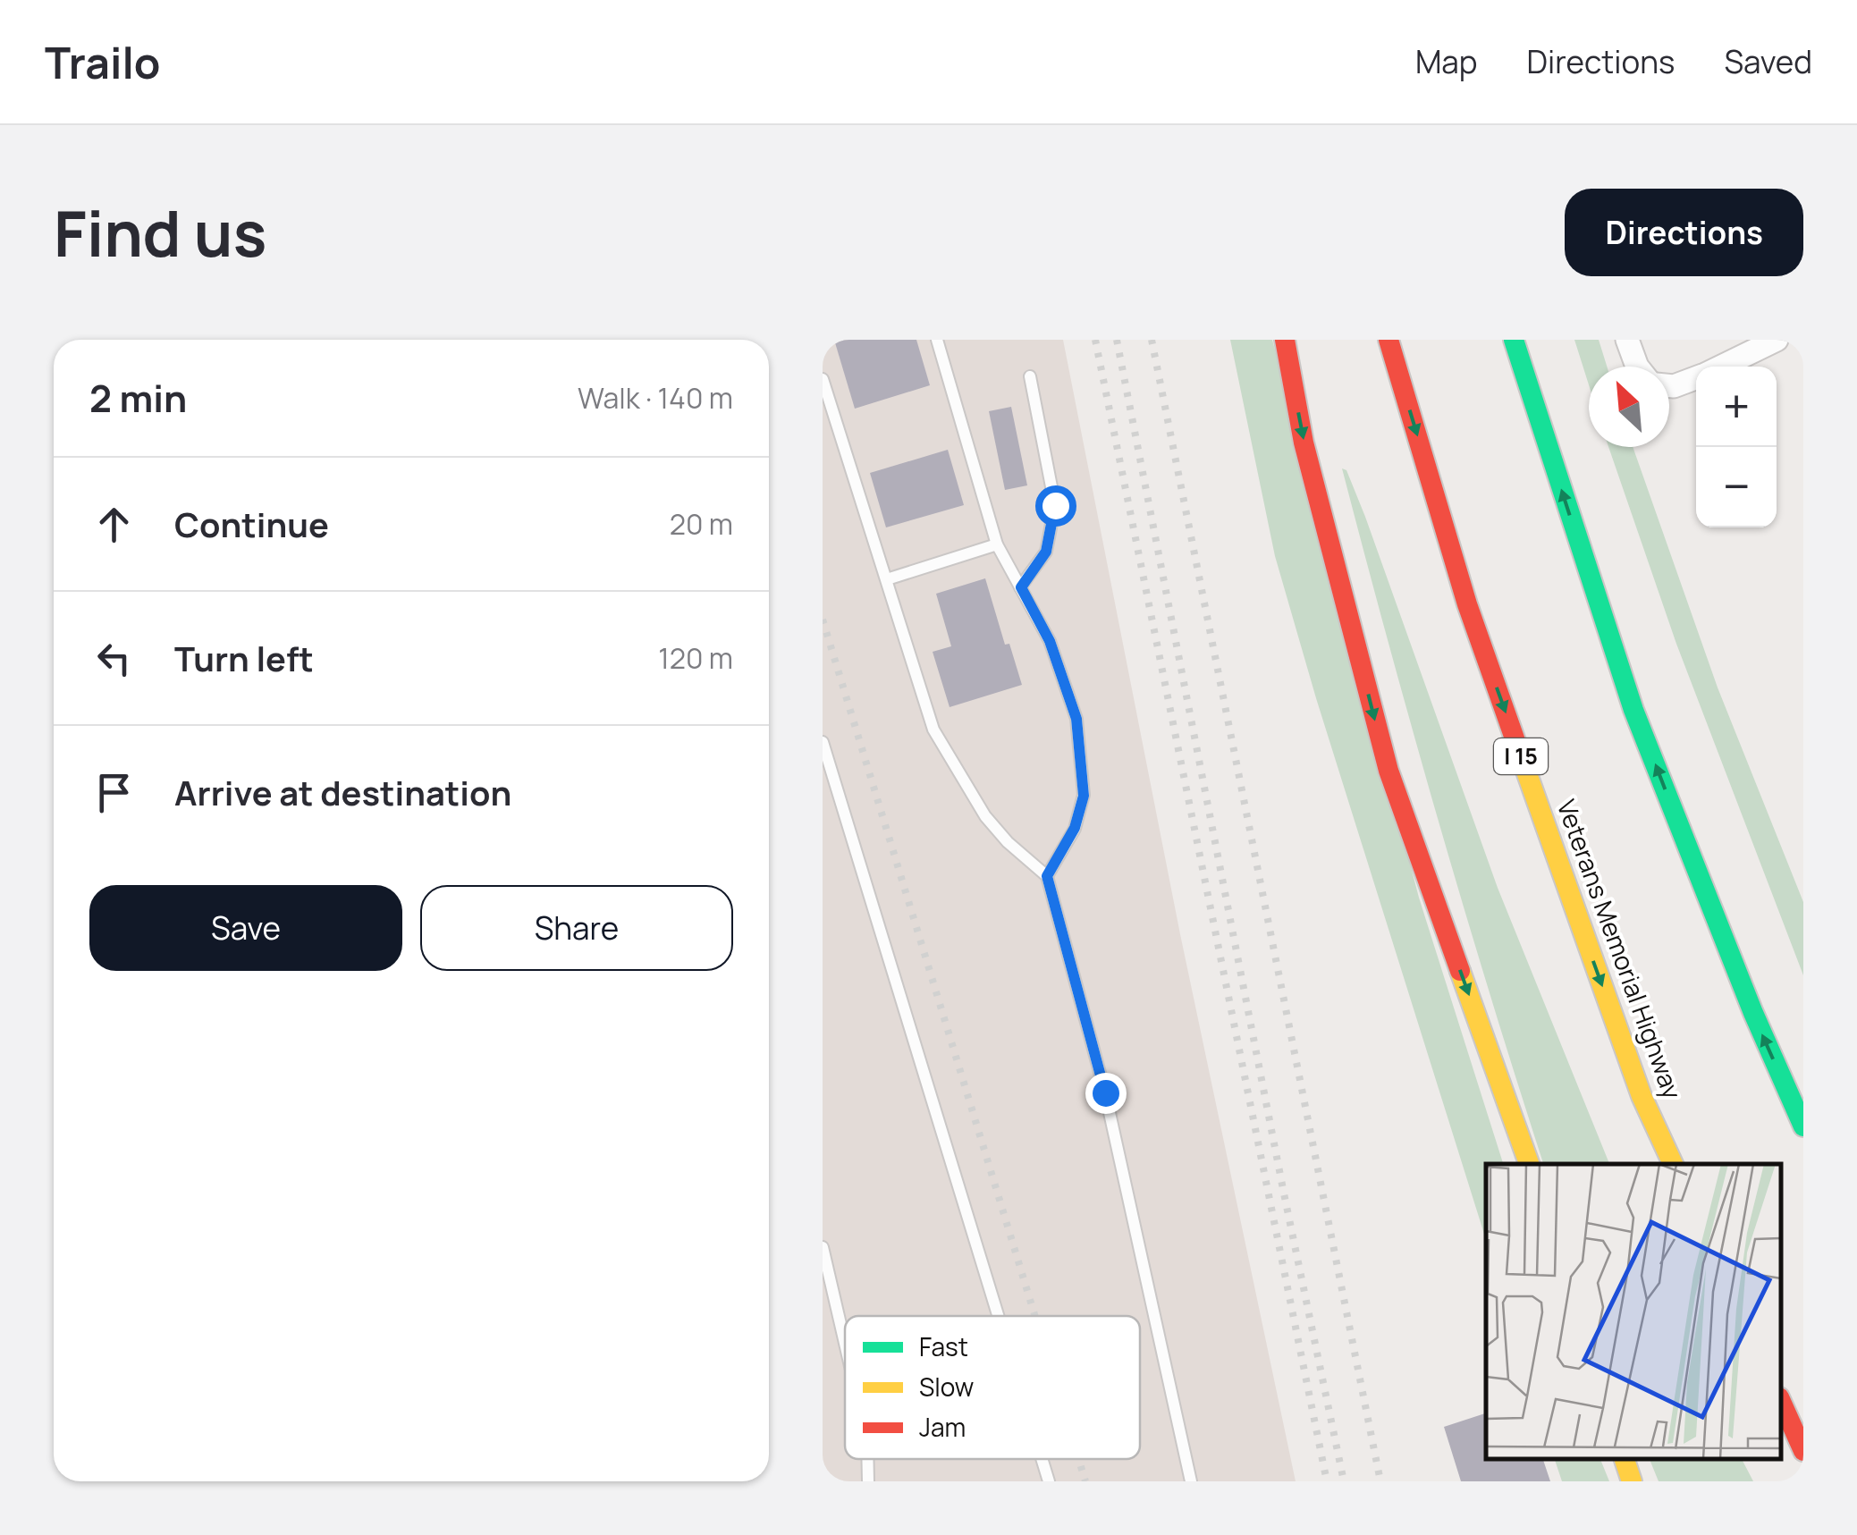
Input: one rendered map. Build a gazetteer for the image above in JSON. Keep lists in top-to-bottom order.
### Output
{
  "streets": {
    "highway": ["I 15", "Veterans Memorial Highway"]
  },
  "legend": ["Fast", "Slow", "Jam"],
  "north": "top left",
  "page": {
    "header": "Trailo",
    "nav": ["Map", "Directions", "Saved"],
    "buttons": [
      "Directions",
      ["Save", "Share"]
    ],
    "title": "Find us",
    "heading": ["2 min", "Walk · 140 m"],
    "map_buttons": ["+", "−"],
    "list": [
      ["Continue", "20 m"],
      ["Turn left", "120 m"],
      "Arrive at destination"
    ]
  }
}
